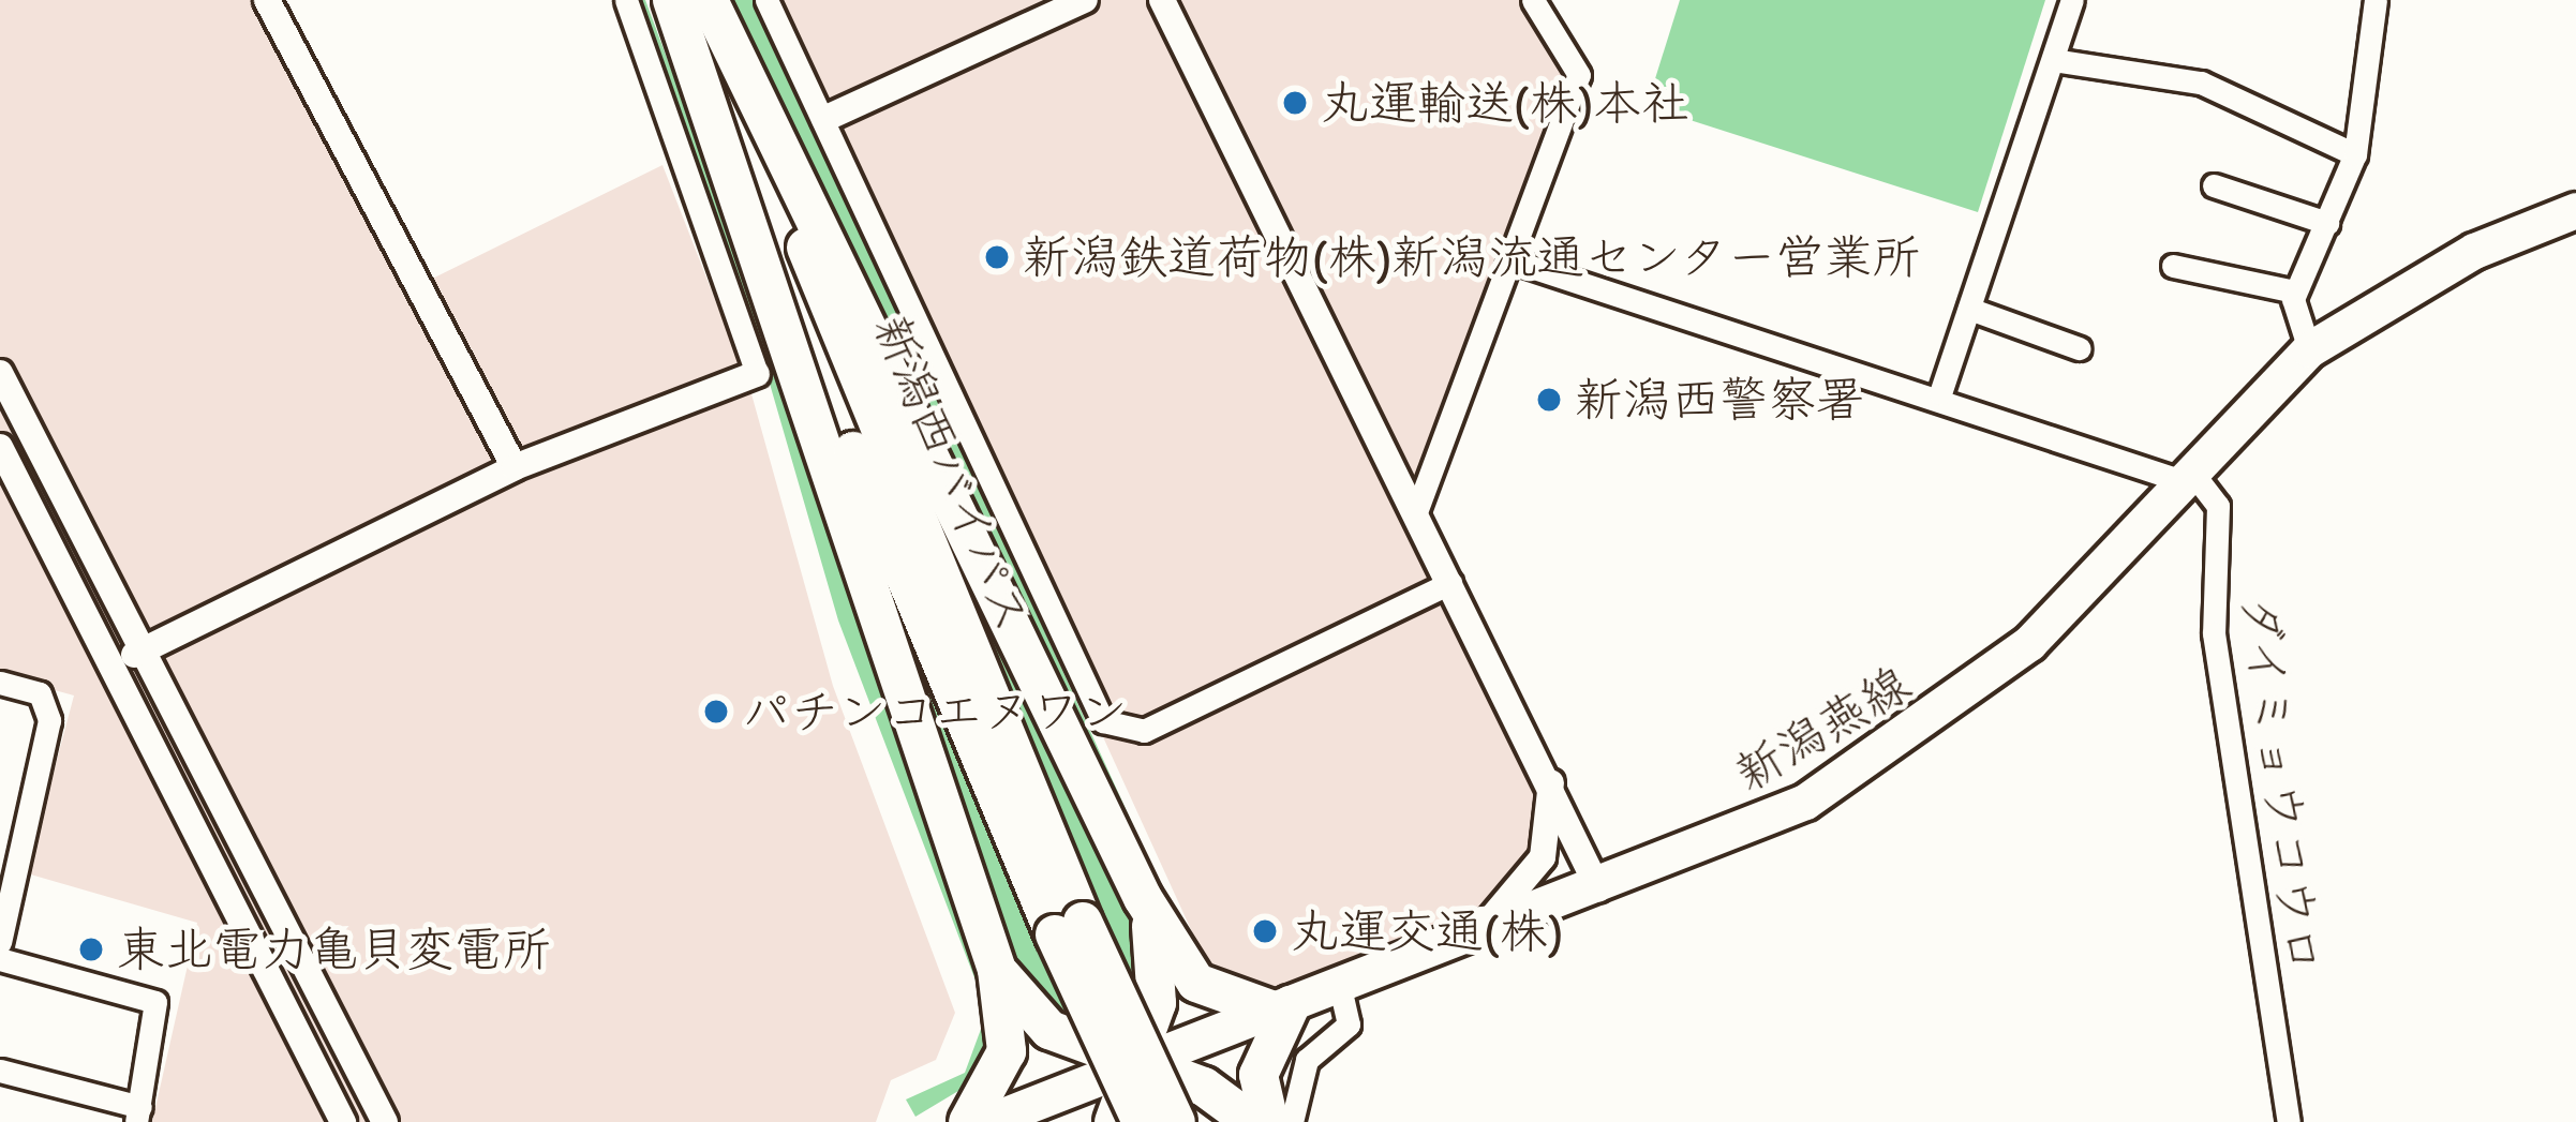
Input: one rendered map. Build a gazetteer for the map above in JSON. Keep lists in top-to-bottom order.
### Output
{
  "streets": {
    "highway": ["新潟西バイパス"],
    "main road": ["新潟燕線"],
    "street": ["ダイミョウコウロ"]
  },
  "crossings": [
    ["新潟燕線", "ダイミョウコウロ"]
  ],
  "places": [
    "丸運輸送(株)本社",
    "新潟鉄道荷物(株)新潟流通センター営業所",
    "新潟西警察署",
    "パチンコエヌワン",
    "丸運交通(株)",
    "東北電力亀貝変電所"
  ]
}
